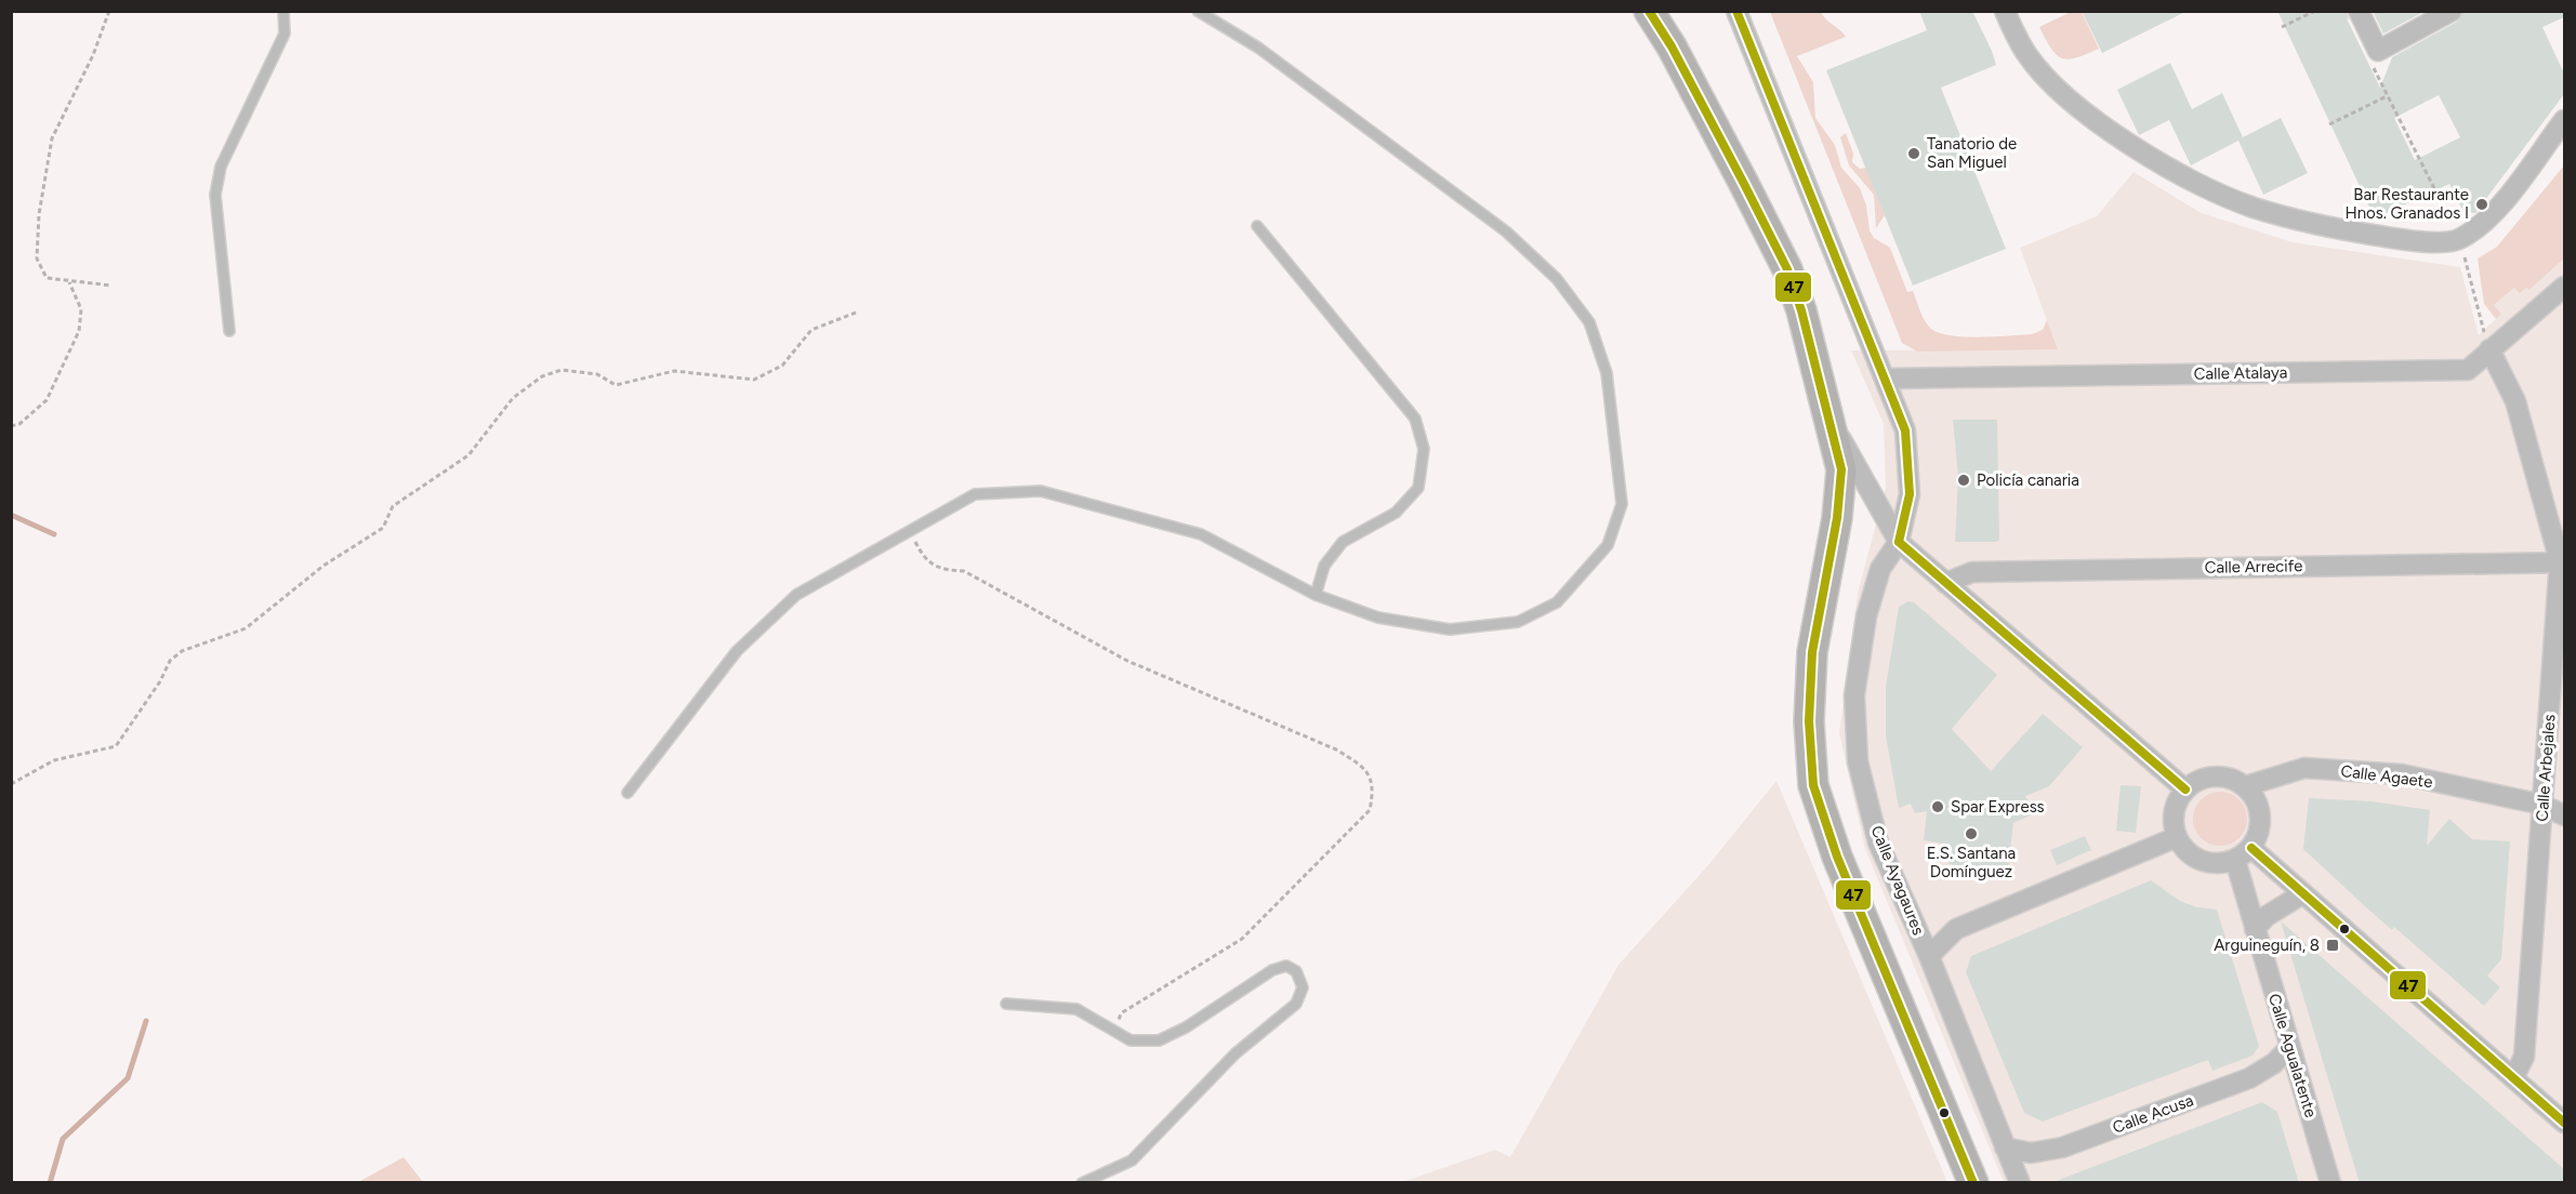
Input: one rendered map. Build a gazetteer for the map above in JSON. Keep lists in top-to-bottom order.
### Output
{
  "streets": {
    "street": [
      "Calle Atalaya",
      "Calle Arrecife",
      "Calle Arbejales",
      "Calle Agaete",
      "Calle Ayagaures",
      "Calle Agualatente",
      "Calle Acusa"
    ]
  },
  "crossings": [
    ["Calle Atalaya", "Calle Arbejales"],
    ["Calle Atalaya", "Calle Ayagaures"],
    ["Calle Arrecife", "Calle Arbejales"],
    ["Calle Arbejales", "Calle Agaete"],
    ["Calle Agaete", "Calle Agualatente"],
    ["Calle Ayagaures", "Calle Acusa"],
    ["Calle Agualatente", "Calle Acusa"]
  ],
  "places": {
    "other": [
      "Tanatorio de San Miguel",
      "Bar Restaurante Hnos. Granados I",
      "Policía canaria",
      "Spar Express",
      "E.S. Santana Domínguez"
    ],
    "transit": ["Arguineguín, 8"]
  },
  "lines": ["transit line 47"]
}
